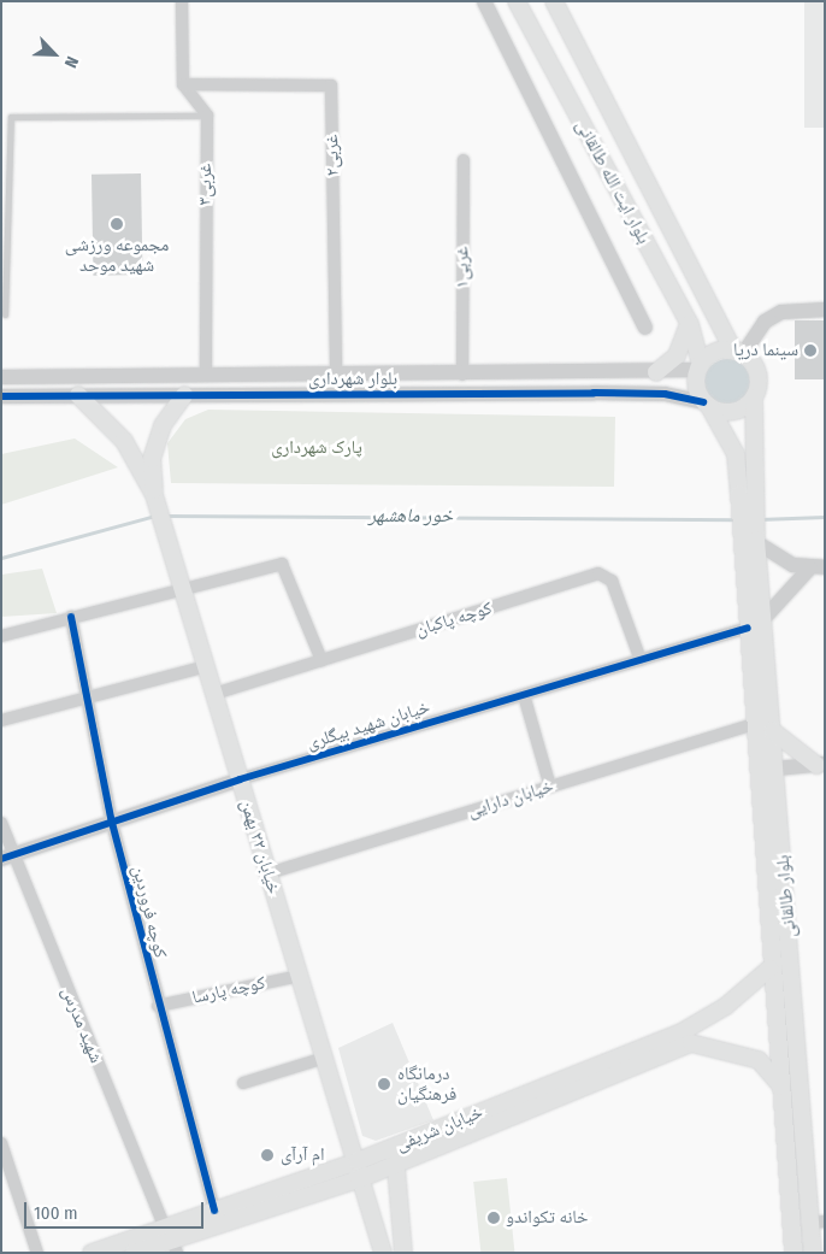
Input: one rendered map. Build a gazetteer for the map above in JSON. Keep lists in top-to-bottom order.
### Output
{
  "streets": {
    "main road": [
      "بلوار ایت الله طالقانی",
      "خیابان ۲۲ بهمن",
      "بلوار طالقانی",
      "خیابان شریفی"
    ],
    "street": [
      "۲غربی",
      "۳غربی",
      "۱غربی",
      "بلوار شهرداری",
      "کوچه پاکبان",
      "خیابان شهید بیگلری",
      "خیابان دارایی",
      "کوچه فروردین",
      "کوچه پارسا",
      "شهید مدرس"
    ]
  },
  "crossings": [
    ["۲غربی", "بلوار شهرداری"],
    ["بلوار ایت الله طالقانی", "بلوار شهرداری"],
    ["۳غربی", "بلوار شهرداری"],
    ["۱غربی", "بلوار شهرداری"],
    ["کوچه پاکبان", "خیابان شهید بیگلری"],
    ["کوچه پاکبان", "خیابان ۲۲ بهمن"],
    ["خیابان شهید بیگلری", "خیابان ۲۲ بهمن"],
    ["خیابان شهید بیگلری", "بلوار طالقانی"],
    ["خیابان شهید بیگلری", "کوچه فروردین"],
    ["خیابان شهید بیگلری", "شهید مدرس"],
    ["خیابان دارایی", "خیابان ۲۲ بهمن"],
    ["خیابان دارایی", "بلوار طالقانی"],
    ["خیابان ۲۲ بهمن", "کوچه پارسا"],
    ["خیابان ۲۲ بهمن", "خیابان شریفی"],
    ["بلوار طالقانی", "خیابان شریفی"],
    ["کوچه فروردین", "کوچه پارسا"],
    ["کوچه فروردین", "خیابان شریفی"],
    ["شهید مدرس", "خیابان شریفی"]
  ],
  "water": ["خور ماهشهر"],
  "parks": ["پارک شهرداری"],
  "places": [
    "مجموعه ورزشی شهید موحد",
    "سینما دریا",
    "درمانگاه فرهنگیان",
    "ام آرآی",
    "خانه تکواندو"
  ],
  "scale_bar": "100 m",
  "north": "bottom right"
}
